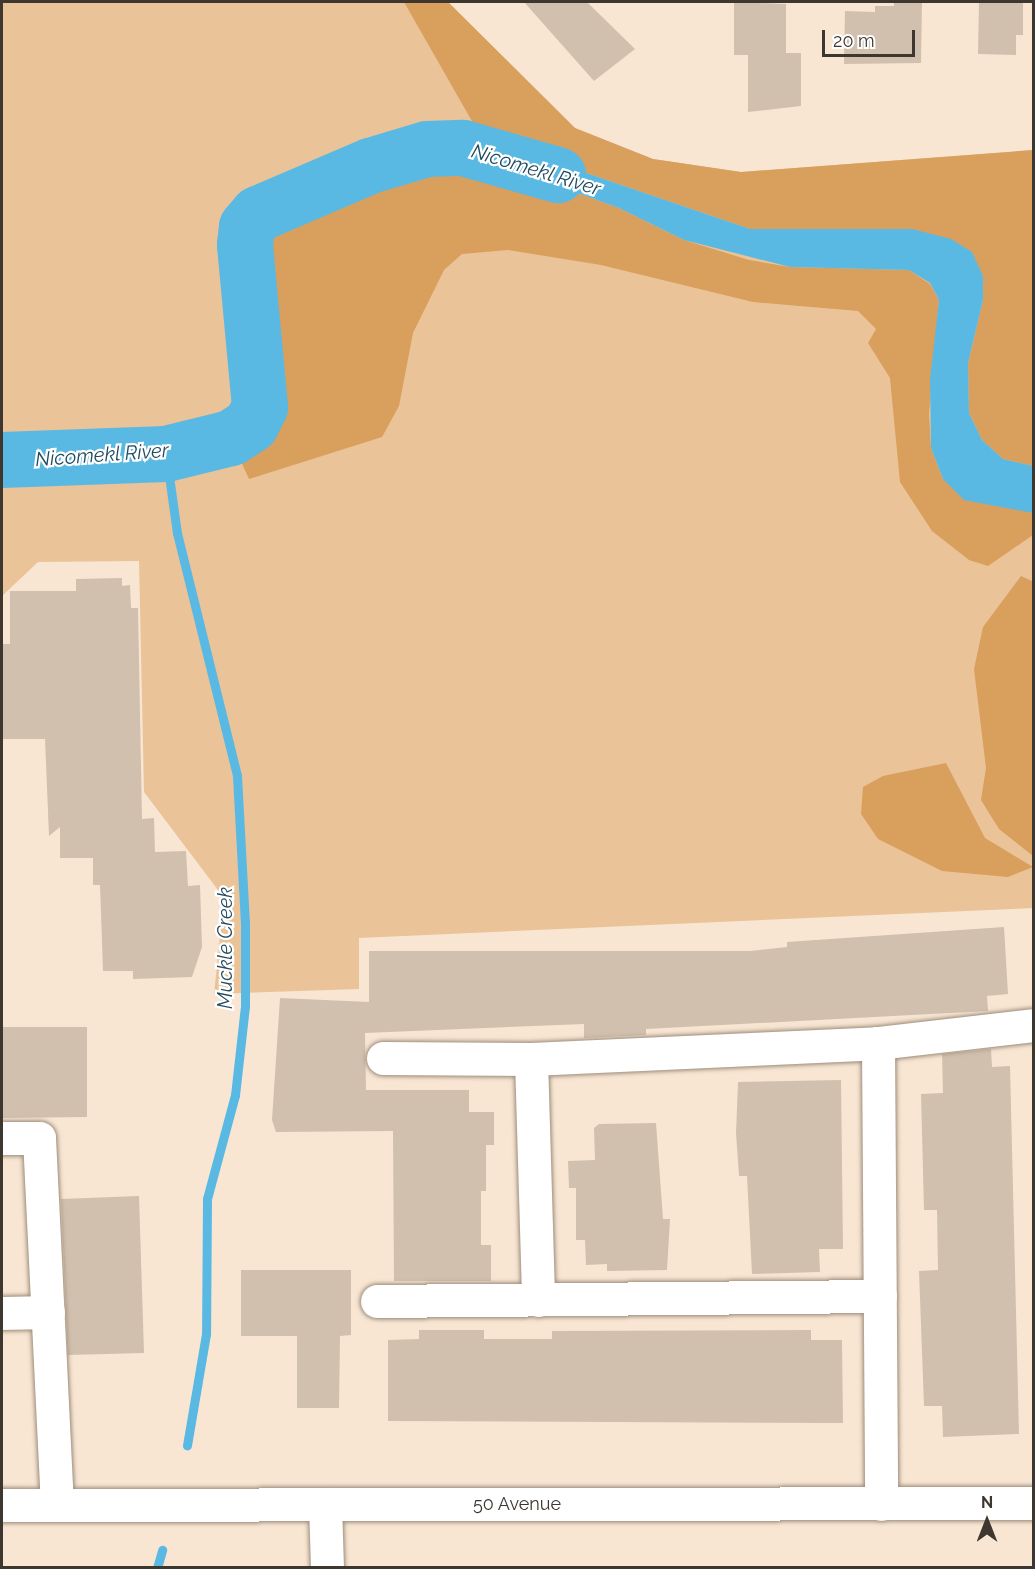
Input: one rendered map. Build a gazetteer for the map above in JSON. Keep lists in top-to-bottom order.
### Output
{
  "streets": {
    "street": ["50 Avenue"]
  },
  "water": ["Nicomekl River", "Muckle Creek"],
  "scale_bar": "20 m",
  "north": "top"
}
